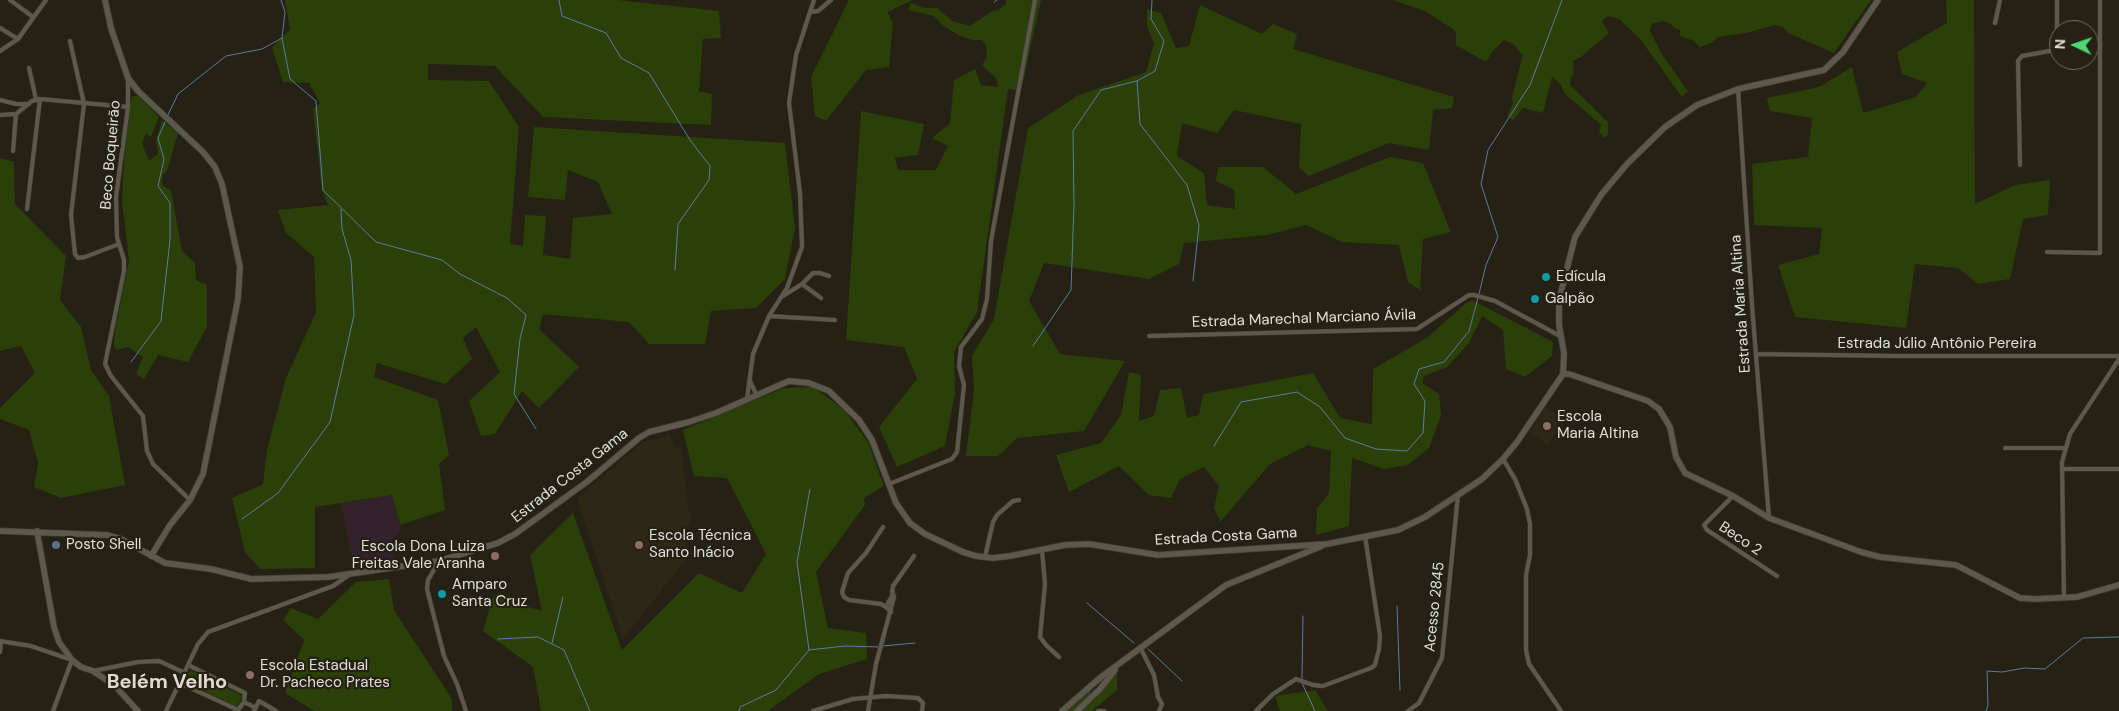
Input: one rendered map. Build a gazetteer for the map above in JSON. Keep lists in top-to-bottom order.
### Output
{
  "streets": {
    "main road": ["Estrada Costa Gama"],
    "street": [
      "Beco Boqueirão",
      "Estrada Maria Altina",
      "Estrada Marechal Marciano Ávila",
      "Estrada Júlio Antônio Pereira",
      "Beco 2",
      "Acesso 2845"
    ]
  },
  "crossings": [
    ["Estrada Maria Altina", "Estrada Júlio Antônio Pereira"],
    ["Estrada Costa Gama", "Acesso 2845"]
  ],
  "districts": ["Belém Velho"],
  "places": [
    "Edícula",
    "Galpão",
    "Escola Maria Altina",
    "Posto Shell",
    "Escola Técnica Santo Inácio",
    "Escola Dona Luiza Freitas Vale Aranha",
    "Amparo Santa Cruz",
    "Escola Estadual Dr. Pacheco Prates"
  ],
  "north": "left"
}
